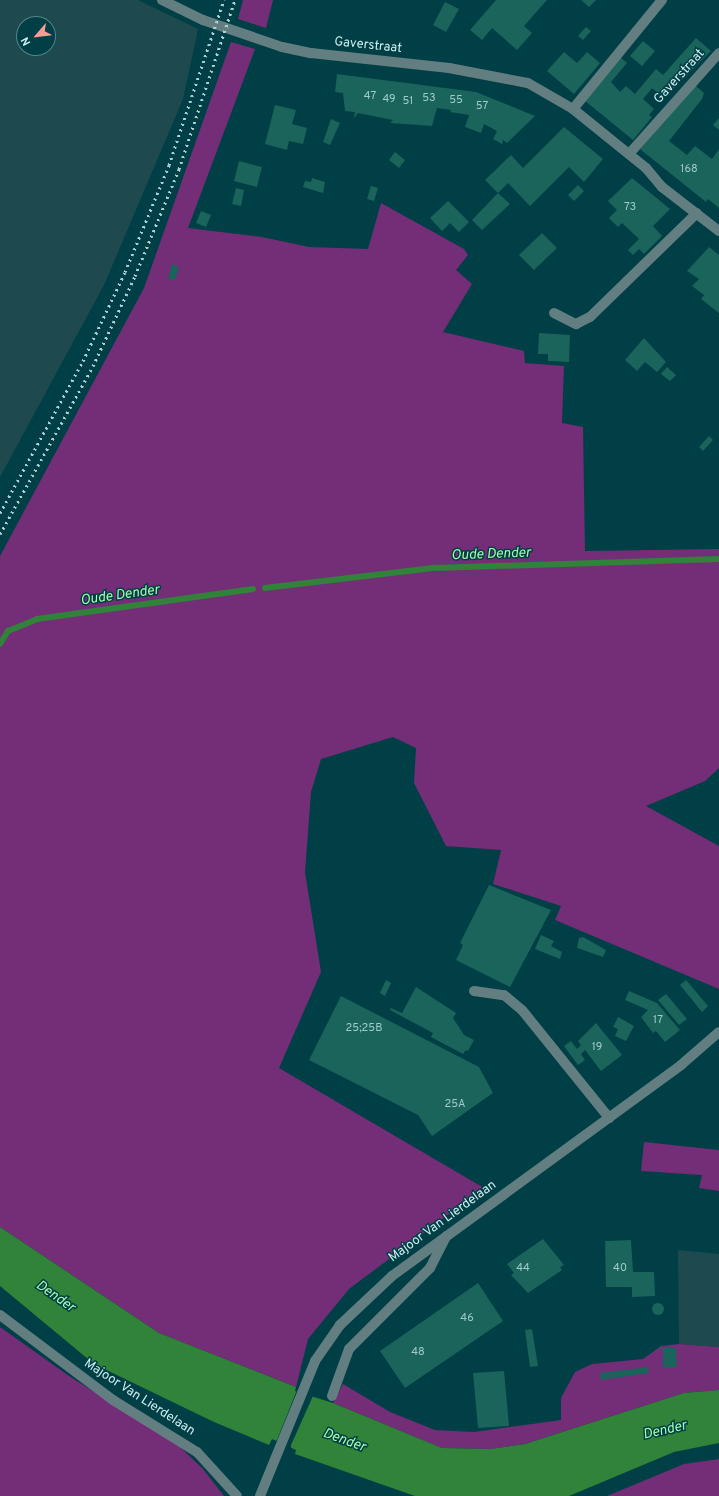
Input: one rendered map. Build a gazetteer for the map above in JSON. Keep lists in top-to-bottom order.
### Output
{
  "streets": {
    "street": ["Gaverstraat", "Majoor Van Lierdelaan"]
  },
  "water": ["Oude Dender", "Dender"],
  "house_numbers": [
    "47",
    "53",
    "49",
    "55",
    "51",
    "57",
    "168",
    "73",
    "17",
    "25;25B",
    "19",
    "25A",
    "44",
    "40",
    "46",
    "48"
  ],
  "north": "bottom left"
}
